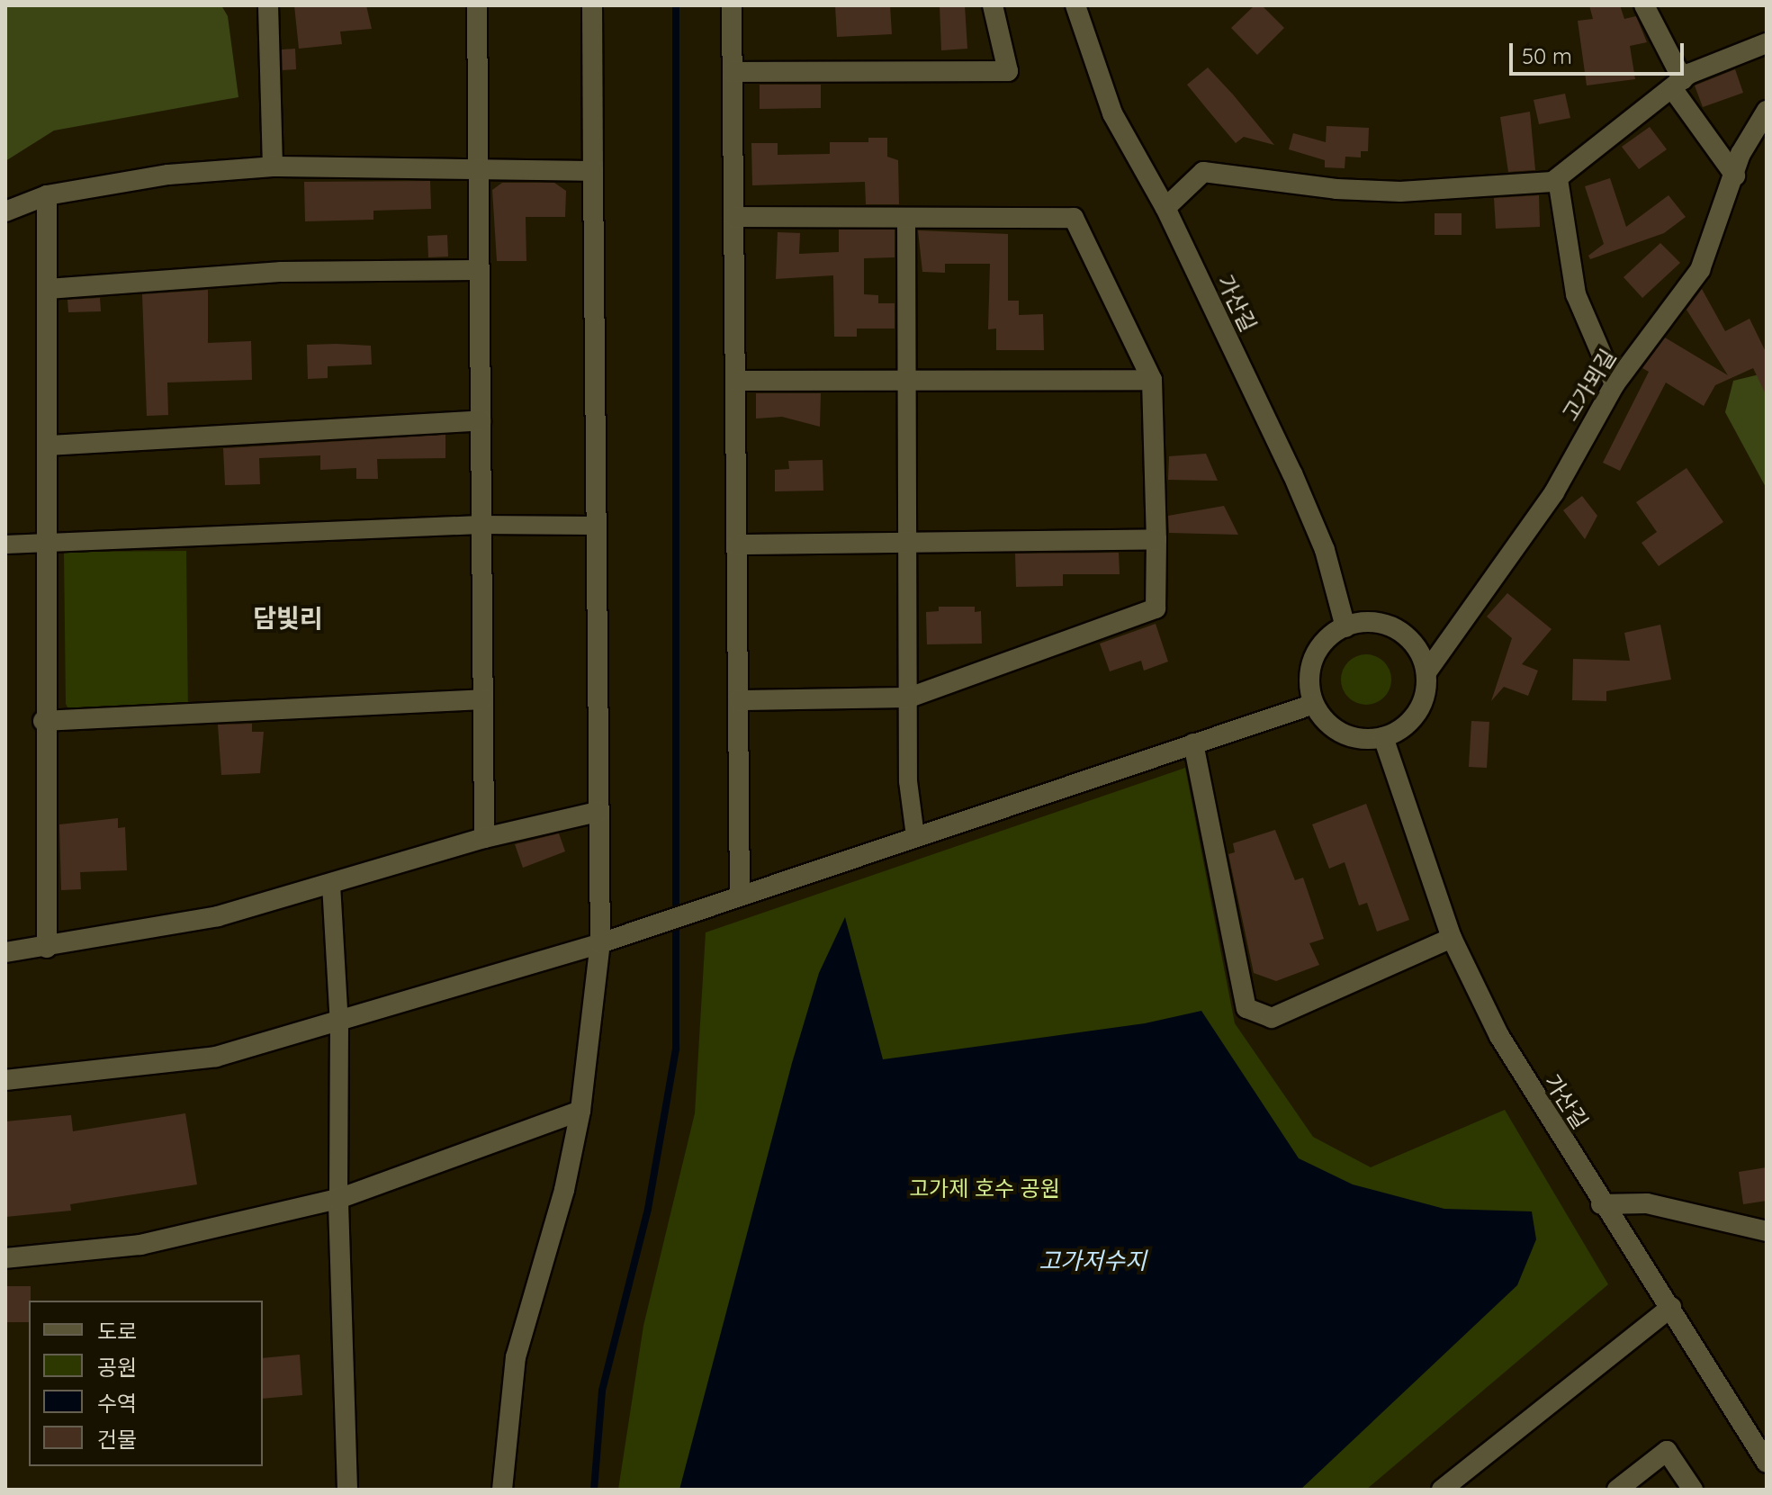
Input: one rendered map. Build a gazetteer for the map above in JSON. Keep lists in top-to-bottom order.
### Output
{
  "streets": {
    "street": ["가산길", "고가뫼길"]
  },
  "crossings": [
    ["가산길", "고가뫼길"]
  ],
  "districts": ["담빛리"],
  "water": ["고가저수지"],
  "parks": ["고가제 호수 공원"],
  "legend": [
    "도로",
    "공원",
    "수역",
    "건물"
  ],
  "scale_bar": "50 m"
}
